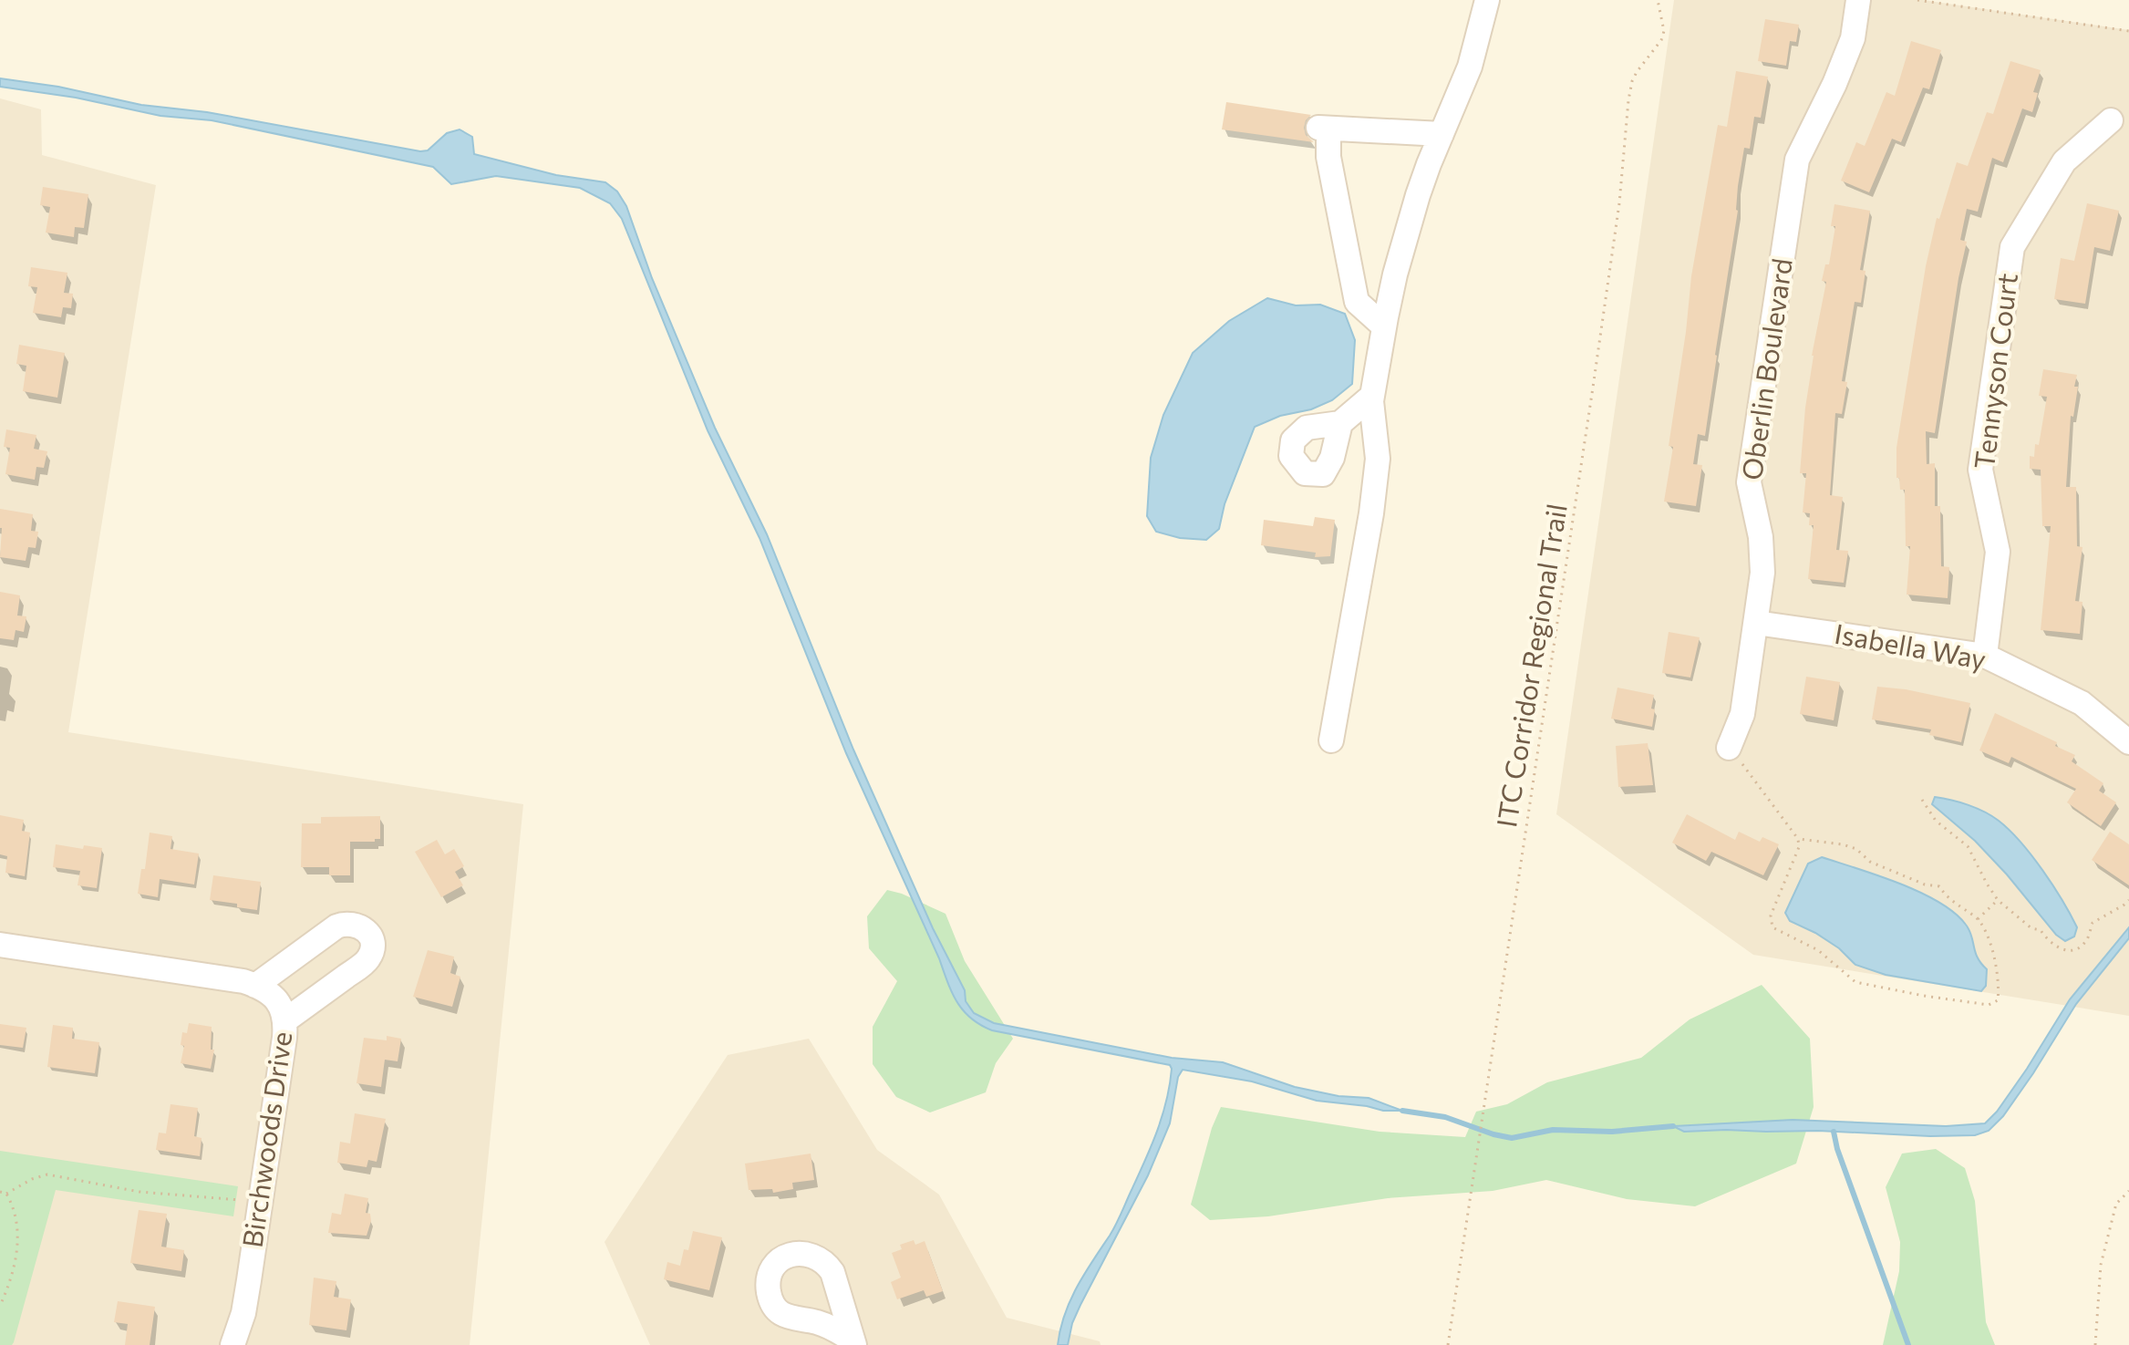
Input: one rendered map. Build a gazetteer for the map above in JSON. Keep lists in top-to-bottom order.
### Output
{
  "streets": {
    "street": [
      "Oberlin Boulevard",
      "Tennyson Court",
      "Isabella Way",
      "Birchwoods Drive"
    ],
    "path": ["ITC Corridor Regional Trail"]
  },
  "crossings": [
    ["Oberlin Boulevard", "Isabella Way"],
    ["Tennyson Court", "Isabella Way"]
  ]
}
